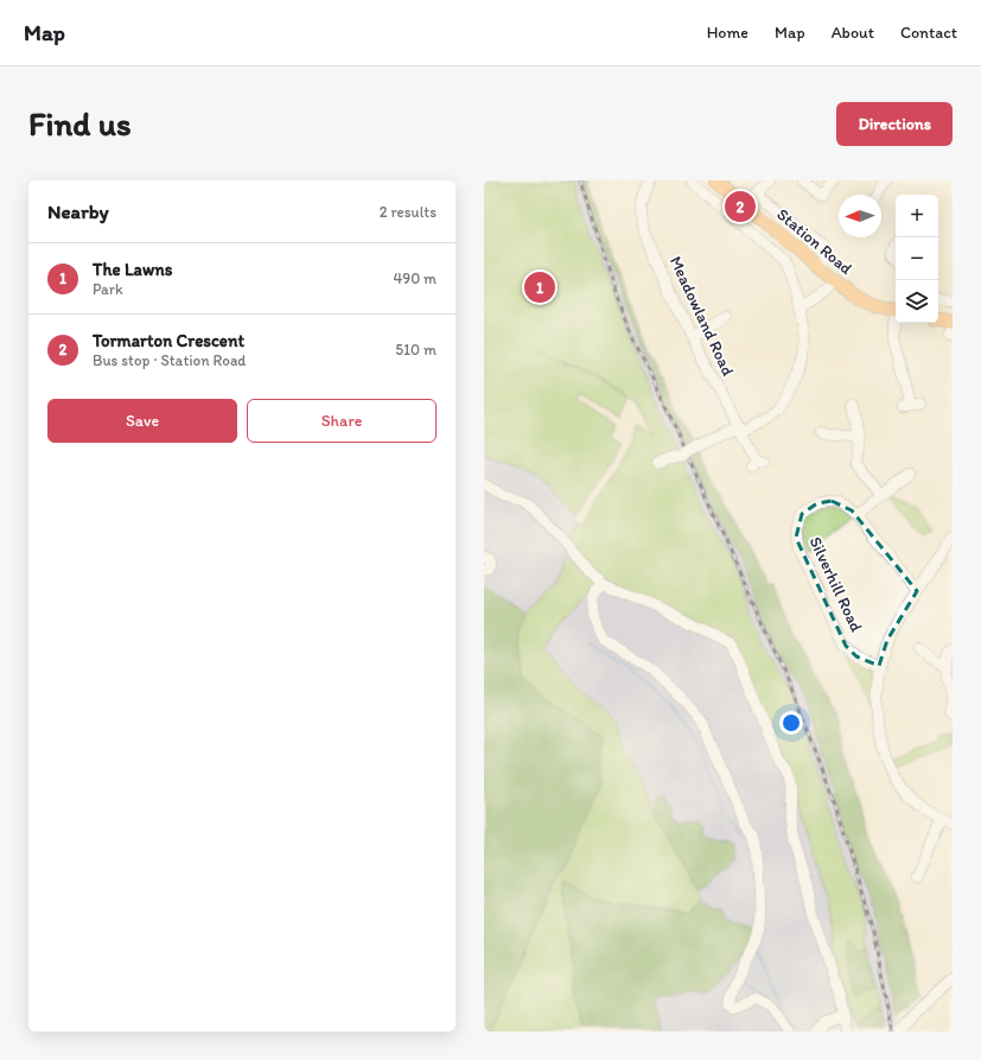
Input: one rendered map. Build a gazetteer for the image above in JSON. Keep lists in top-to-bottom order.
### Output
{
  "streets": {
    "main road": ["Station Road"],
    "street": ["Meadowland Road", "Silverhill Road"]
  },
  "north": "left",
  "page": {
    "header": "Map",
    "nav": [
      "Home",
      "Map",
      "About",
      "Contact"
    ],
    "buttons": [
      "Directions",
      ["Save", "Share"]
    ],
    "title": "Find us",
    "heading": ["Nearby", "2 results"],
    "pins": ["2", "1"],
    "map_buttons": ["+", "−"],
    "list": [
      {
        "mark": "1",
        "name": "The Lawns",
        "note": "Park",
        "value": "490 m"
      },
      {
        "mark": "2",
        "name": "Tormarton Crescent",
        "note": "Bus stop · Station Road",
        "value": "510 m"
      }
    ]
  }
}
